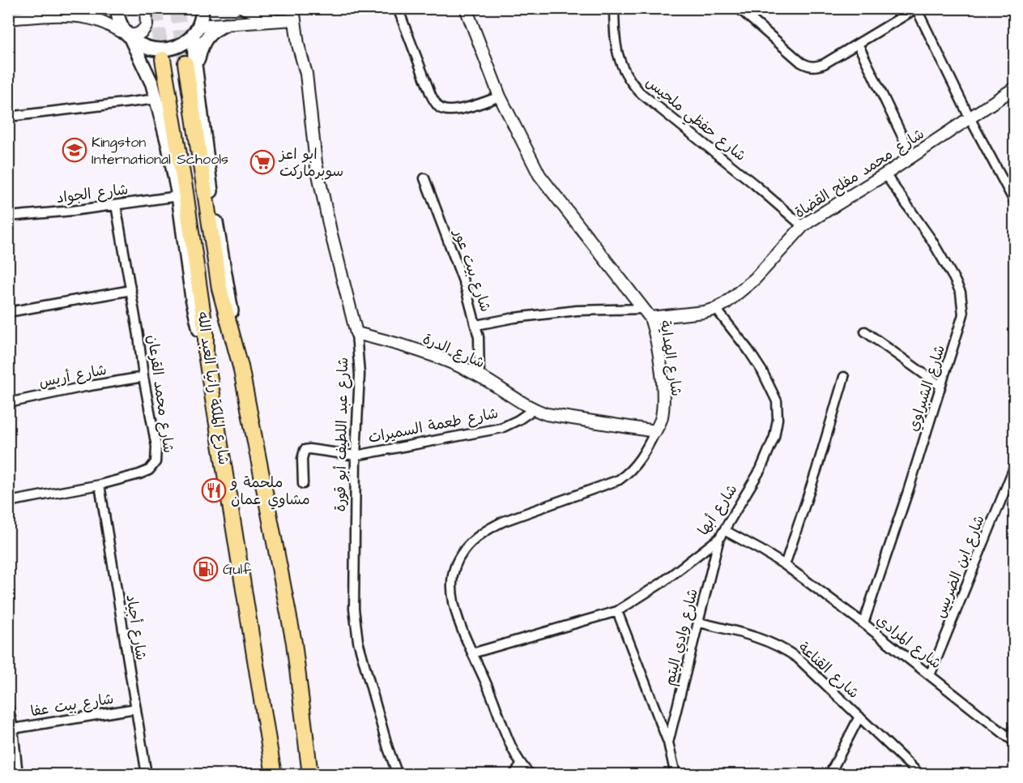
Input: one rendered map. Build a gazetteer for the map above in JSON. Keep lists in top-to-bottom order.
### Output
{
  "streets": {
    "main road": ["شارع الملكة رانيا العبد الله"],
    "street": [
      "شارع حفظي ملحيس",
      "شارع محمد مفلح القضاة",
      "شارع الجواد",
      "شارع بيت عور",
      "شارع الدرة",
      "شارع الهداية",
      "شارع أريس",
      "شارع الشبراوي",
      "شارع محمد القرعان",
      "شارع طعمة السميرات",
      "شارع عبد اللطيف أبو قورة",
      "شارع أبها",
      "شارع ابن الضريس",
      "شارع أجياد",
      "شارع وادي اليتم",
      "شارع المرادي",
      "شارع القناعة",
      "شارع بيت عفا"
    ]
  },
  "crossings": [
    ["شارع حفظي ملحيس", "شارع محمد مفلح القضاة"],
    ["شارع محمد مفلح القضاة", "شارع الهداية"],
    ["شارع محمد مفلح القضاة", "شارع الشبراوي"],
    ["شارع محمد مفلح القضاة", "شارع أبها"],
    ["شارع الجواد", "شارع محمد القرعان"],
    ["شارع بيت عور", "شارع الدرة"],
    ["شارع الدرة", "شارع طعمة السميرات"],
    ["شارع الدرة", "شارع عبد اللطيف أبو قورة"],
    ["شارع الهداية", "شارع أبها"],
    ["شارع أريس", "شارع محمد القرعان"],
    ["شارع الشبراوي", "شارع المرادي"],
    ["شارع محمد القرعان", "شارع أجياد"],
    ["شارع طعمة السميرات", "شارع عبد اللطيف أبو قورة"],
    ["شارع أبها", "شارع وادي اليتم"],
    ["شارع أبها", "شارع المرادي"],
    ["شارع ابن الضريس", "شارع المرادي"],
    ["شارع أجياد", "شارع بيت عفا"],
    ["شارع وادي اليتم", "شارع المرادي"],
    ["شارع وادي اليتم", "شارع القناعة"]
  ],
  "places": {
    "school or university": ["Kingston International Schools"],
    "supermarket": ["ابو اعز سوبرماركت"],
    "restaurant": ["ملحمة و مشاوي عمان"],
    "fuel station": ["Gulf"]
  }
}
